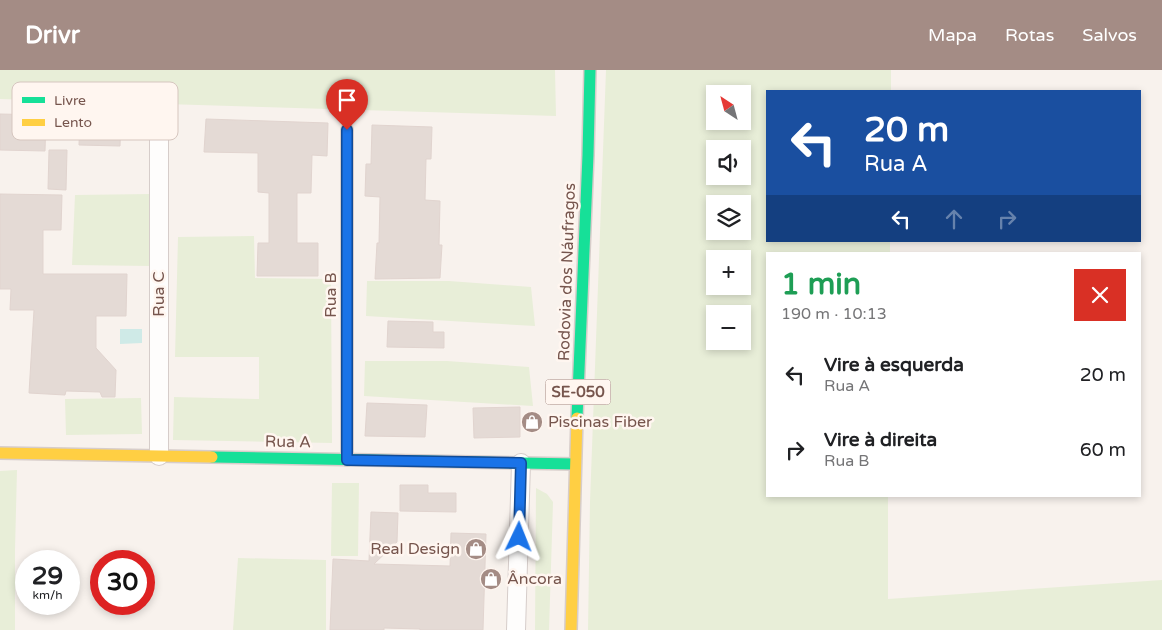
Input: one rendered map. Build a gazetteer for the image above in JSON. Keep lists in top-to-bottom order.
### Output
{
  "streets": {
    "street": [
      "Rodovia dos Náufragos",
      "Rua C",
      "Rua B",
      "SE-050",
      "Rua A"
    ]
  },
  "crossings": [
    ["Rodovia dos Náufragos", "SE-050"],
    ["Rodovia dos Náufragos", "Rua A"],
    ["Rua C", "Rua A"],
    ["Rua B", "Rua A"]
  ],
  "places": {
    "shop": ["Piscinas Fiber", "Real Design", "Âncora"]
  },
  "legend": ["Livre", "Lento"],
  "north": "top left",
  "page": {
    "header": "Drivr",
    "nav": ["Mapa", "Rotas", "Salvos"],
    "map_buttons": ["+", "−"],
    "turn": ["20 m", "Rua A"],
    "heading": ["1 min", "190 m · 10:13"],
    "list": [
      {
        "name": "Vire à esquerda",
        "note": "Rua A",
        "value": "20 m"
      },
      {
        "name": "Vire à direita",
        "note": "Rua B",
        "value": "60 m"
      }
    ],
    "speed": "29 km/h",
    "limit": "30"
  }
}
